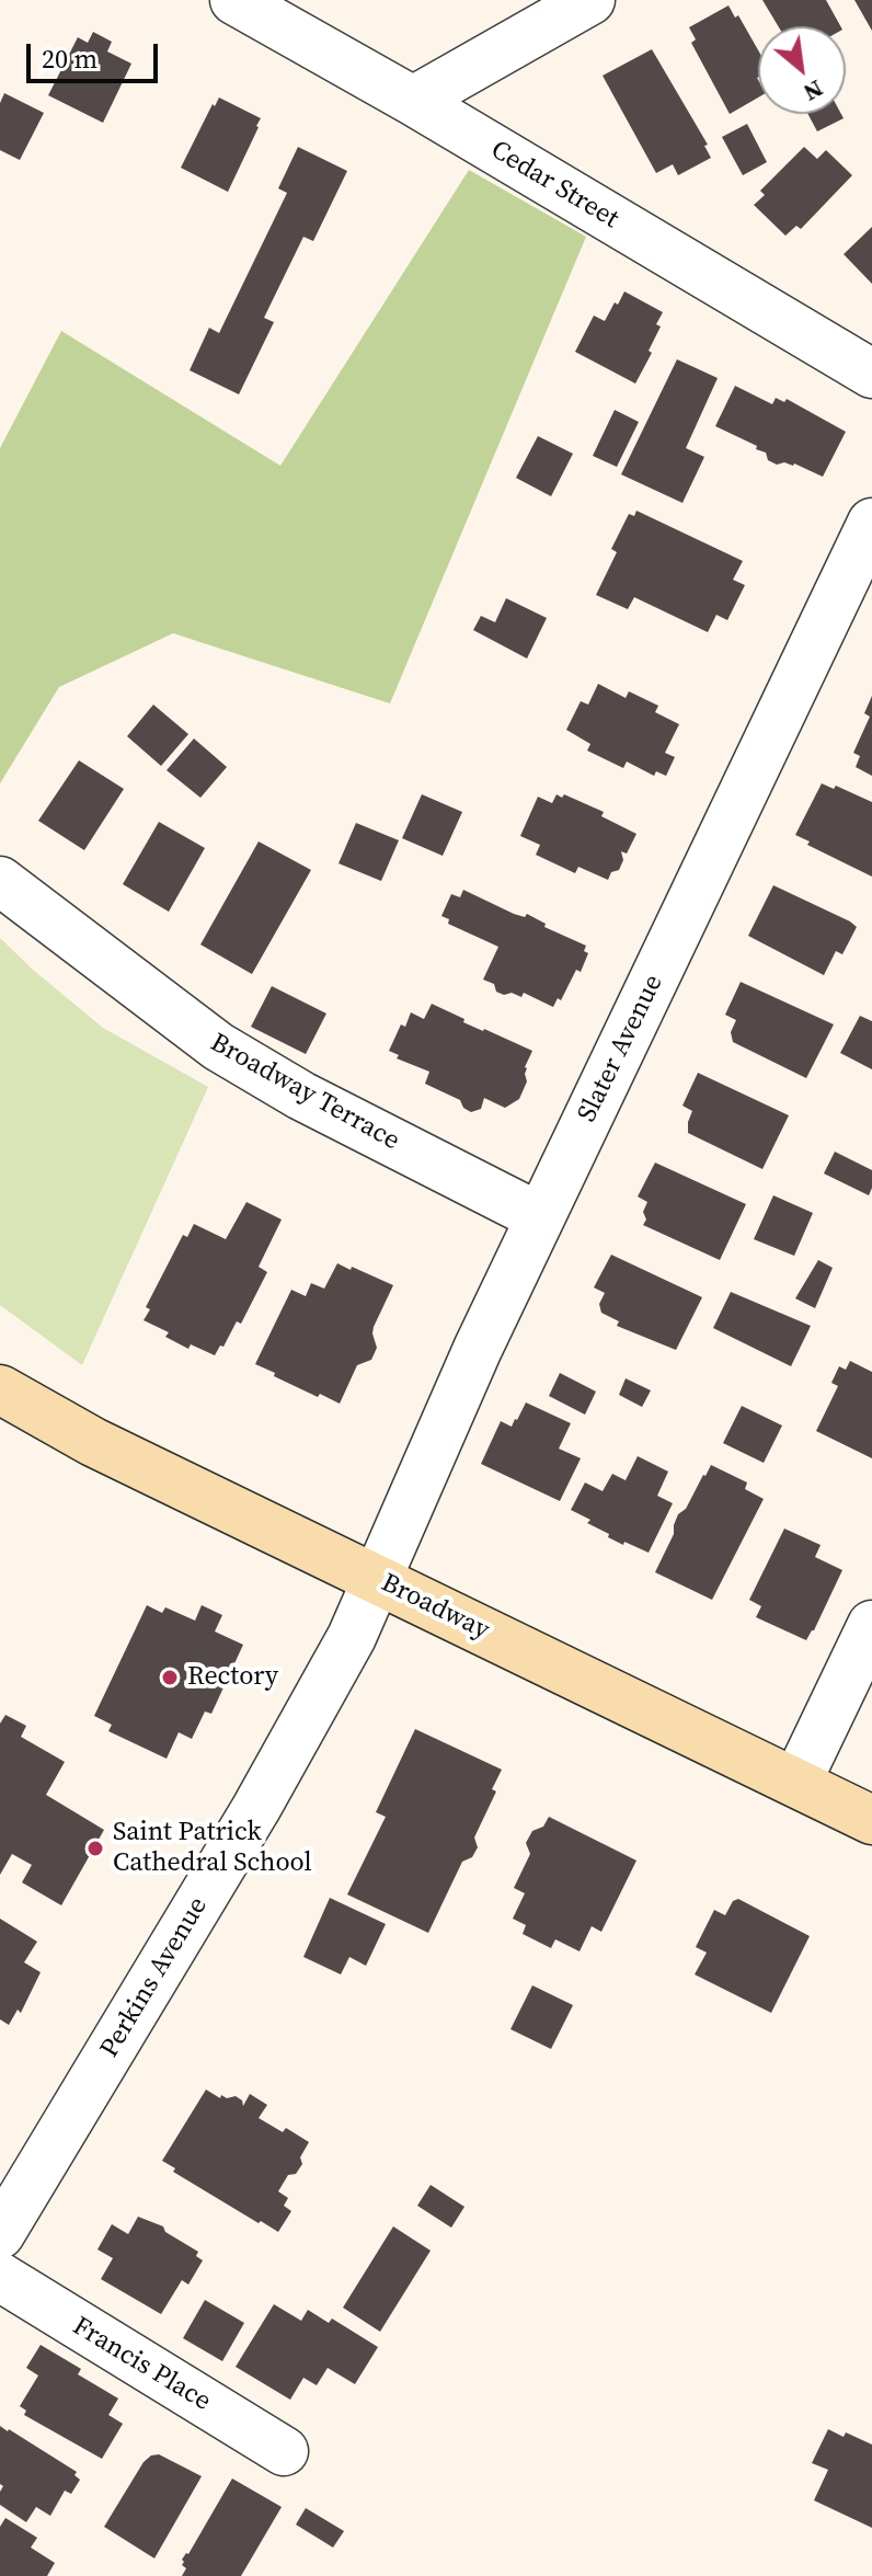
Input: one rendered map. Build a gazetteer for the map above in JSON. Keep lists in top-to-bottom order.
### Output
{
  "streets": {
    "main road": ["Broadway"],
    "street": [
      "Cedar Street",
      "Slater Avenue",
      "Broadway Terrace",
      "Perkins Avenue",
      "Francis Place"
    ]
  },
  "crossings": [
    ["Slater Avenue", "Broadway Terrace"],
    ["Slater Avenue", "Broadway"],
    ["Slater Avenue", "Perkins Avenue"],
    ["Broadway", "Perkins Avenue"]
  ],
  "places": ["Rectory", "Saint Patrick Cathedral School"],
  "scale_bar": "20 m",
  "north": "bottom right"
}
